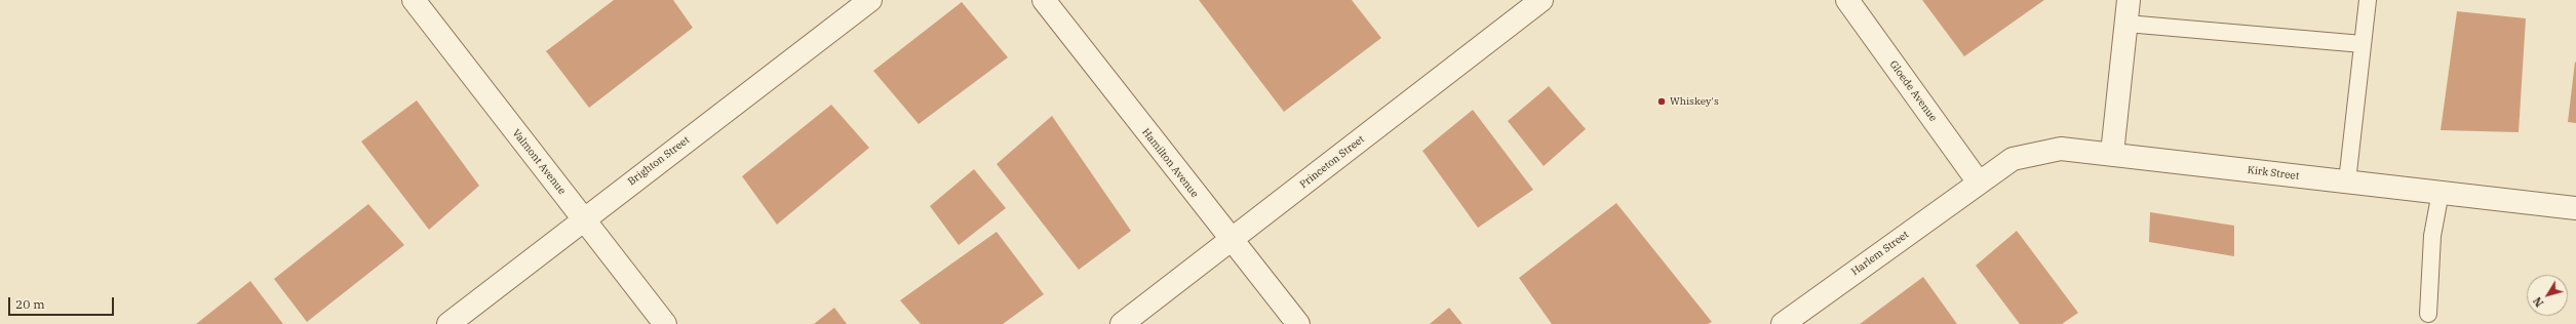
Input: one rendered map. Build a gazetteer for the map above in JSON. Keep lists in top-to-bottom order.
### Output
{
  "streets": {
    "street": [
      "Gloede Avenue",
      "Brighton Street",
      "Valmont Avenue",
      "Princeton Street",
      "Hamilton Avenue",
      "Kirk Street",
      "Harlem Street"
    ]
  },
  "crossings": [
    ["Gloede Avenue", "Kirk Street"],
    ["Gloede Avenue", "Harlem Street"],
    ["Brighton Street", "Valmont Avenue"],
    ["Princeton Street", "Hamilton Avenue"],
    ["Kirk Street", "Harlem Street"]
  ],
  "places": ["Whiskey's"],
  "scale_bar": "20 m",
  "north": "bottom left"
}
